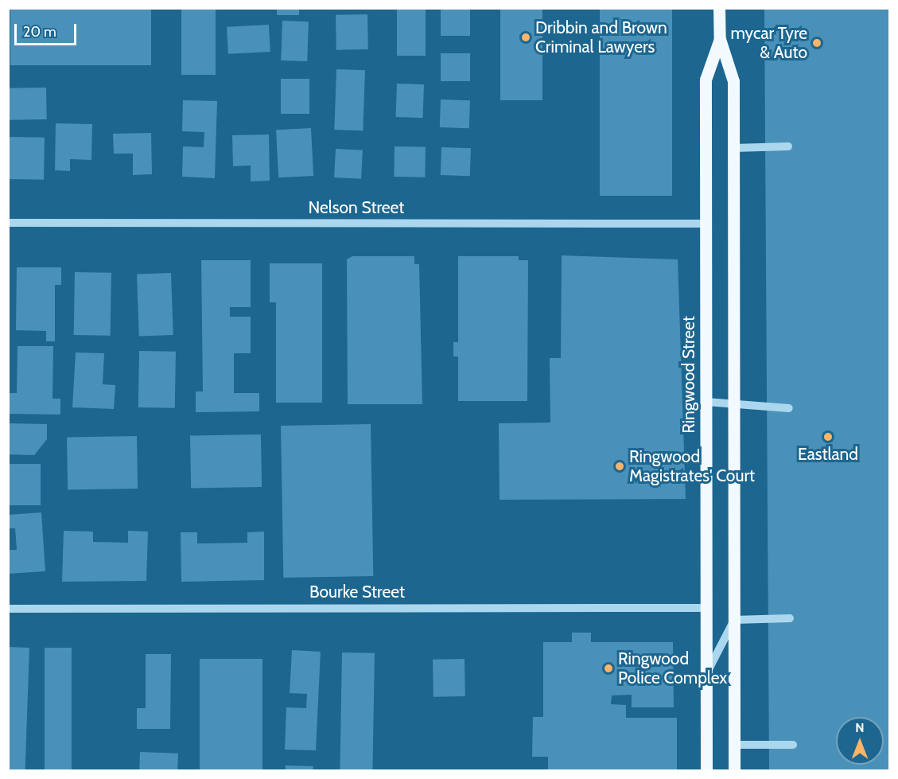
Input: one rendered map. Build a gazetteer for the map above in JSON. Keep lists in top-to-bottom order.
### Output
{
  "streets": {
    "main road": ["Ringwood Street"],
    "street": ["Nelson Street", "Bourke Street"]
  },
  "crossings": [
    ["Nelson Street", "Ringwood Street"],
    ["Ringwood Street", "Bourke Street"]
  ],
  "places": [
    "Dribbin and Brown Criminal Lawyers",
    "mycar Tyre & Auto",
    "Eastland",
    "Ringwood Magistrates' Court",
    "Ringwood Police Complex"
  ],
  "scale_bar": "20 m",
  "north": "top"
}
